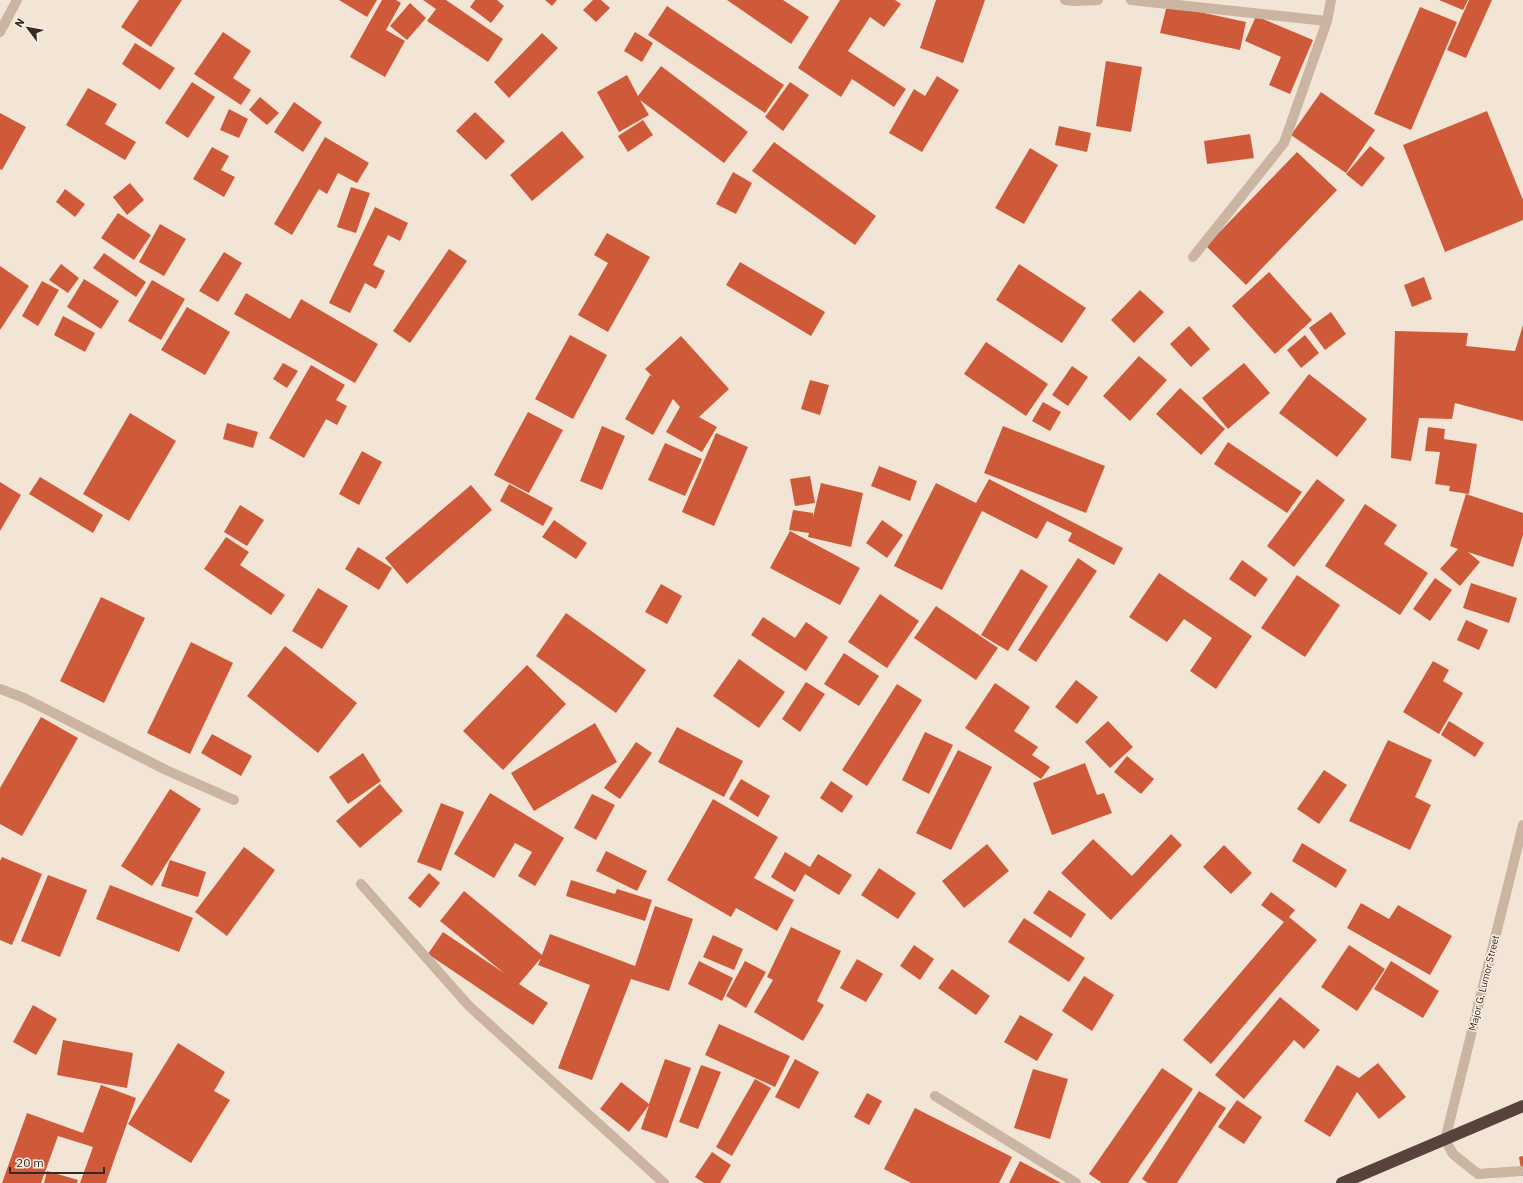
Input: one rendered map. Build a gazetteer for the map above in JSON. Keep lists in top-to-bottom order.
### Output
{
  "streets": {
    "street": ["Major G. Lumor Street"]
  },
  "scale_bar": "20 m",
  "north": "top left"
}
